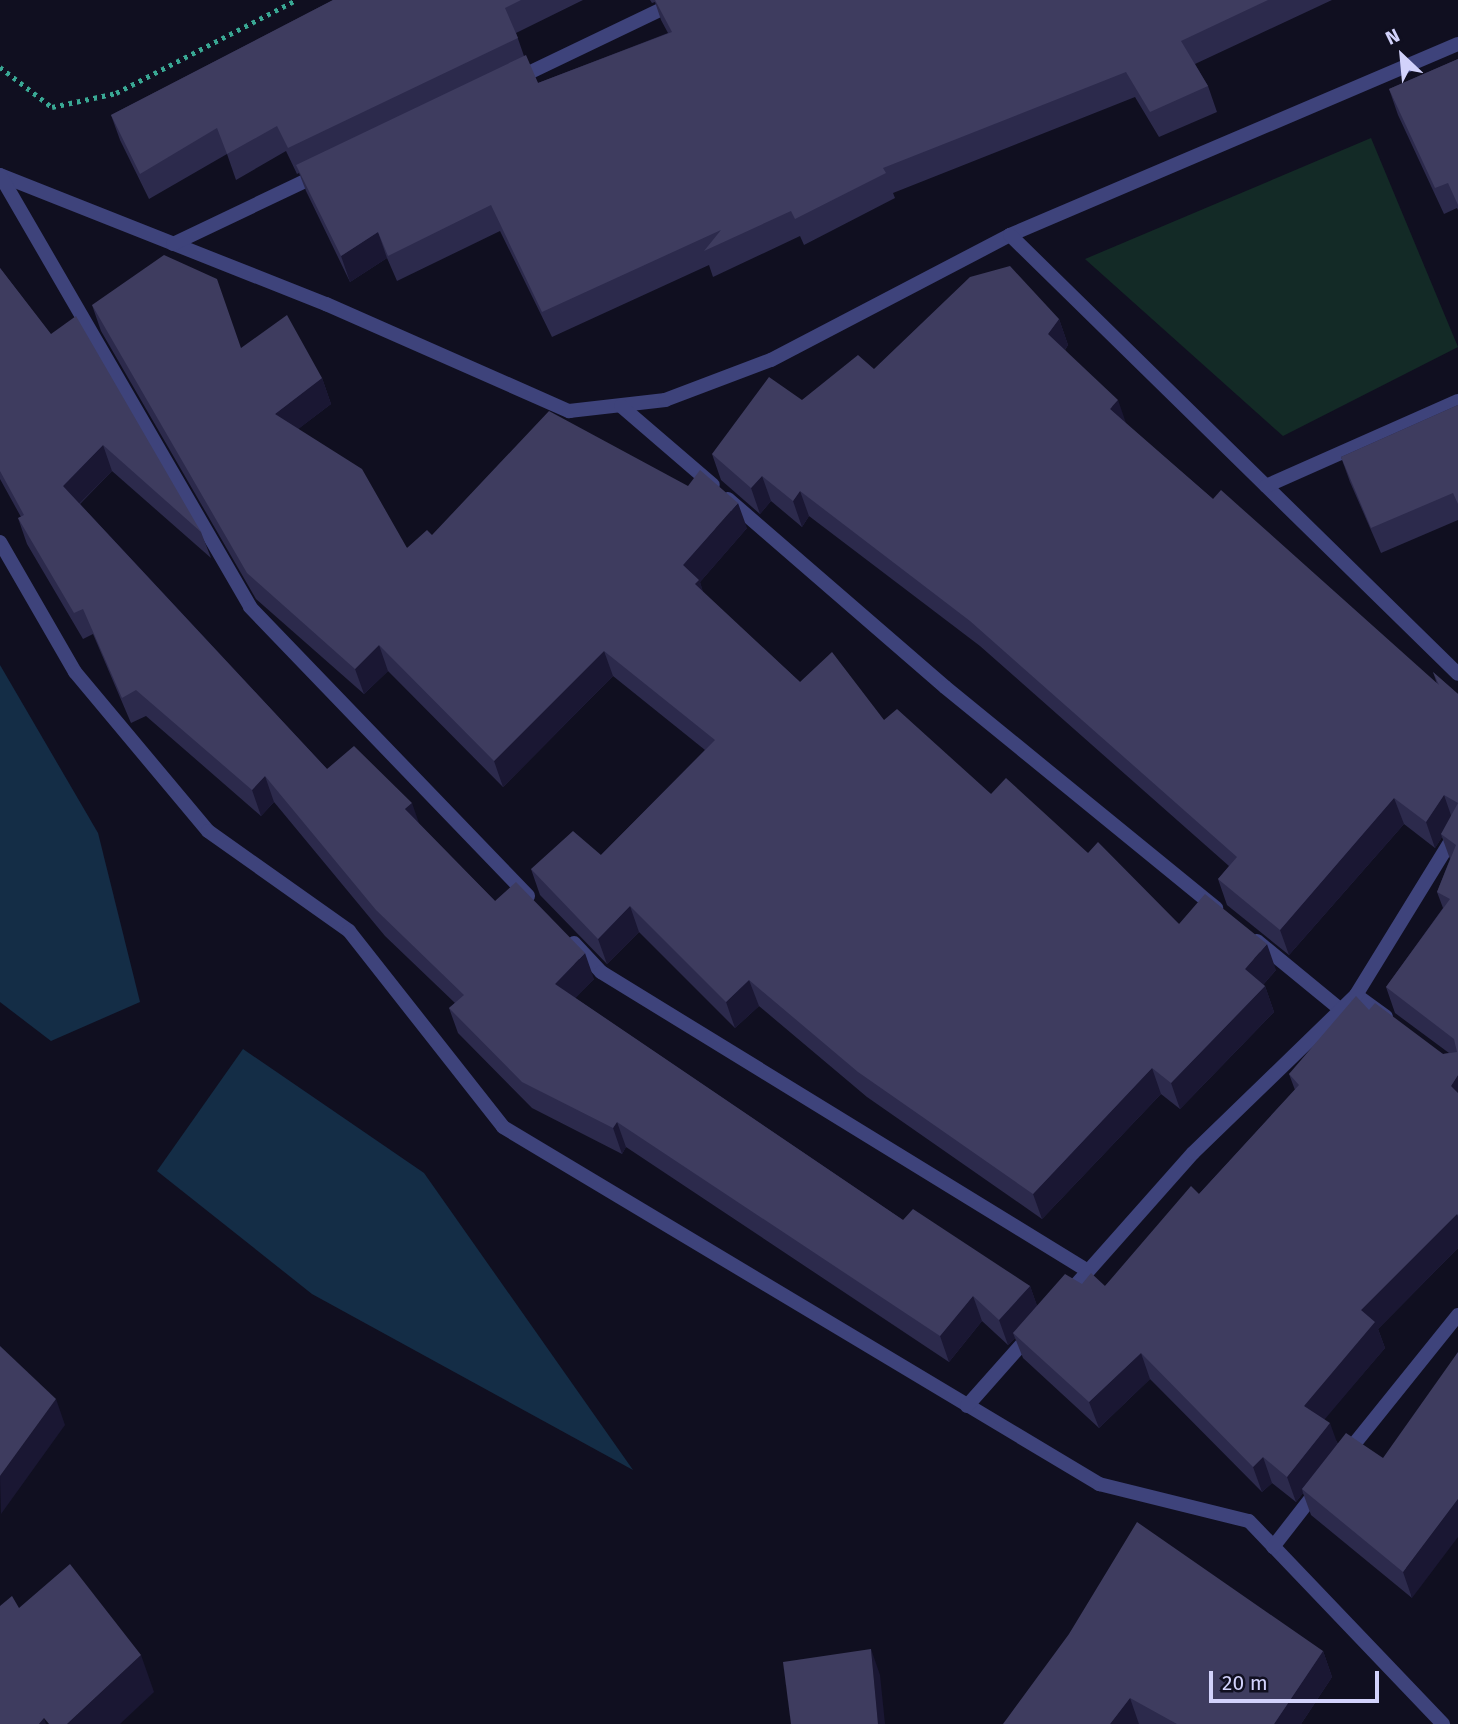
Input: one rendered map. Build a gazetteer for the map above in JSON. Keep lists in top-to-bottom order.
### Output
{
  "scale_bar": "20 m",
  "north": "top left"
}
